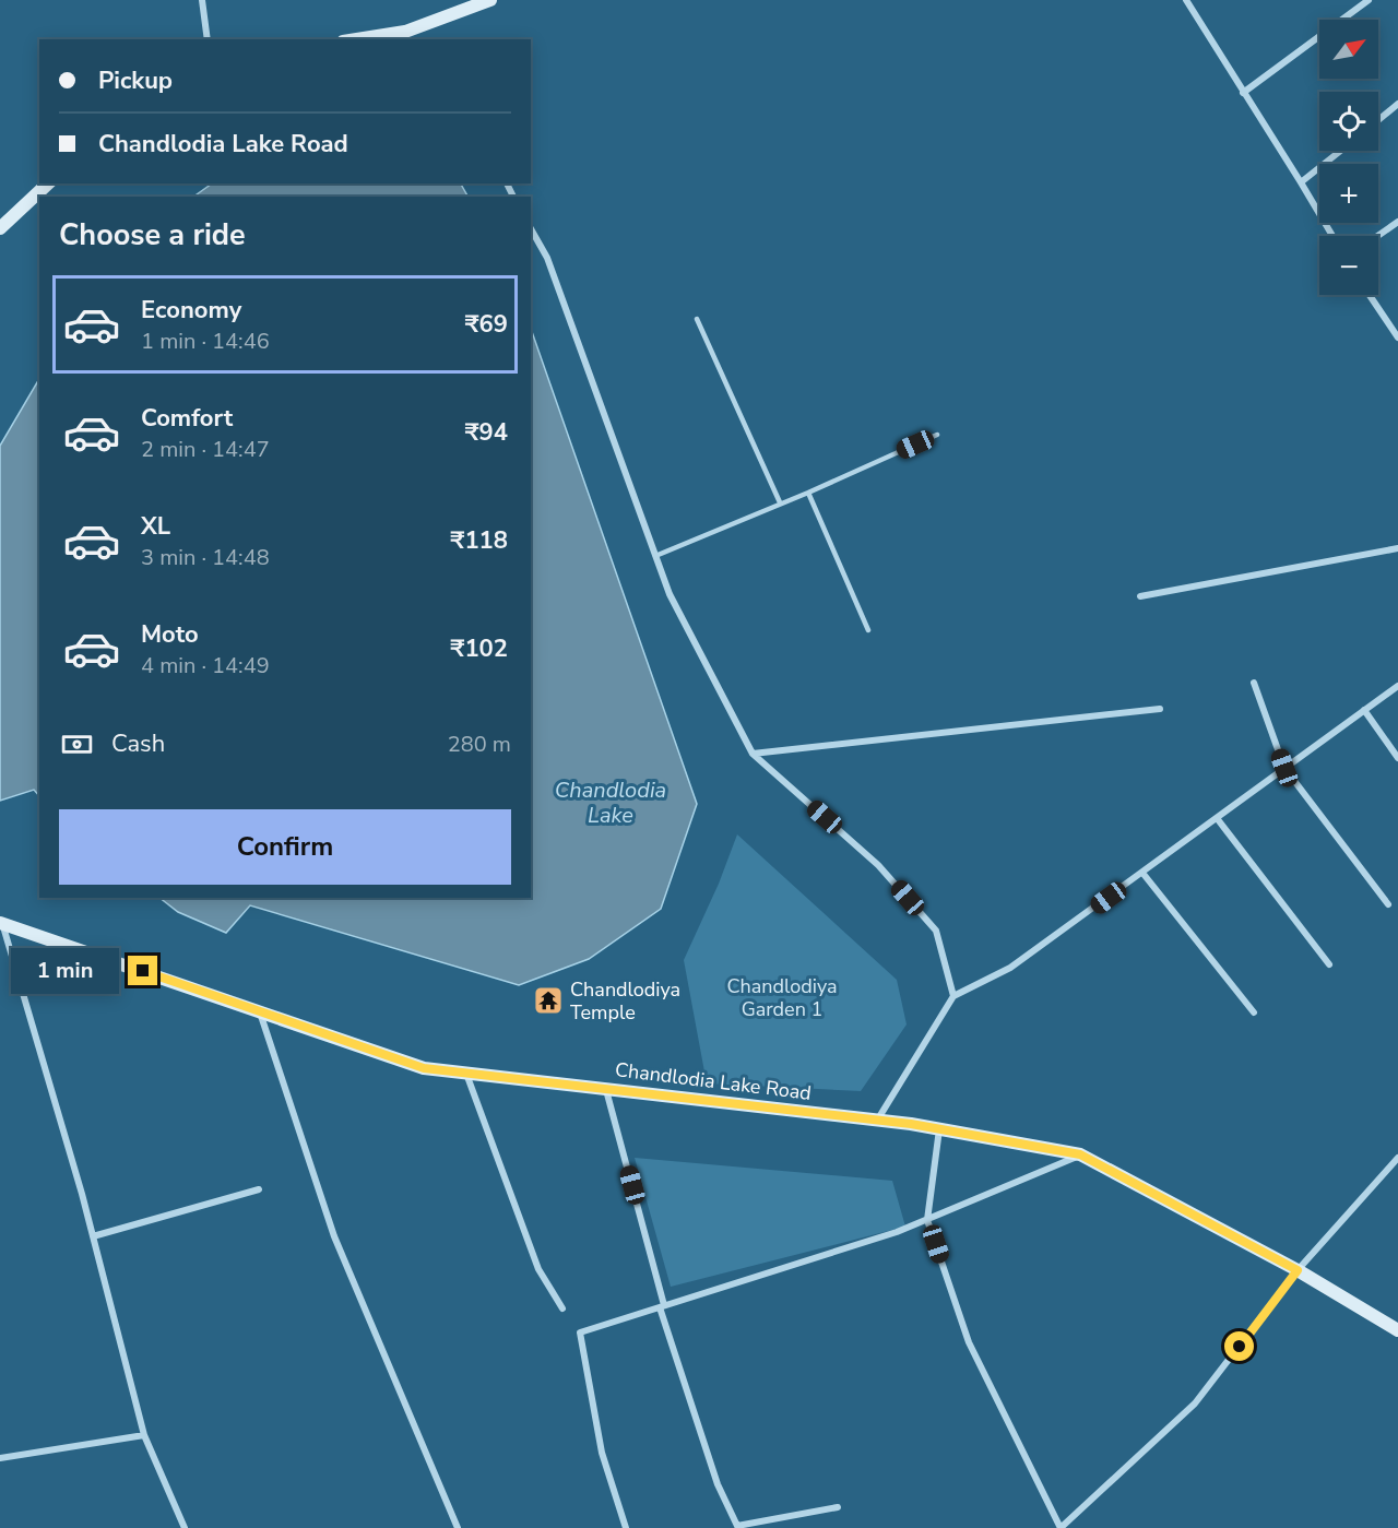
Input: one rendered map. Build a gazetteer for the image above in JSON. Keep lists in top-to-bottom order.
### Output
{
  "streets": {
    "street": ["Chandlodia Lake Road"]
  },
  "water": ["Chandlodia Lake"],
  "parks": ["Chandlodiya Garden 1"],
  "places": {
    "temple": ["Chandlodiya Temple"]
  },
  "north": "top right",
  "page": {
    "map_buttons": ["+", "−"],
    "banner": ["Pickup", "Chandlodia Lake Road"],
    "heading": "Choose a ride",
    "list": [
      {
        "name": "Economy",
        "note": "1 min · 14:46",
        "value": "₹69"
      },
      {
        "name": "Comfort",
        "note": "2 min · 14:47",
        "value": "₹94"
      },
      {
        "name": "XL",
        "note": "3 min · 14:48",
        "value": "₹118"
      },
      {
        "name": "Moto",
        "note": "4 min · 14:49",
        "value": "₹102"
      }
    ],
    "pay": ["Cash", "280 m"],
    "buttons": "Confirm",
    "bubble": "1 min"
  }
}
